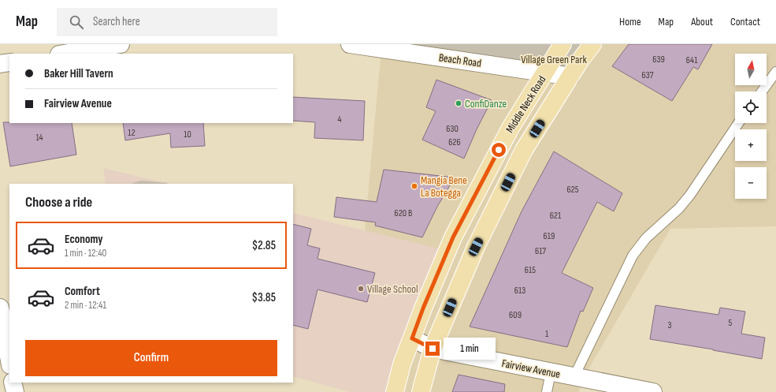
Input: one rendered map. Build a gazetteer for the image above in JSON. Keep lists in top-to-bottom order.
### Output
{
  "streets": {
    "main road": ["Middle Neck Road"],
    "street": ["Beach Road", "Fairview Avenue"]
  },
  "crossings": [
    ["Beach Road", "Middle Neck Road"],
    ["Middle Neck Road", "Fairview Avenue"]
  ],
  "parks": ["Village Green Park"],
  "places": ["ConfiDanze", "Mangia Bene La Botegga", "Village School"],
  "house_numbers": [
    "639",
    "641",
    "637",
    "4",
    "630",
    "12",
    "10",
    "14",
    "626",
    "625",
    "620 B",
    "621",
    "619",
    "617",
    "615",
    "613",
    "609",
    "5",
    "3",
    "1"
  ],
  "north": "top",
  "page": {
    "header": "Map",
    "search": "Search here",
    "nav": [
      "Home",
      "Map",
      "About",
      "Contact"
    ],
    "map_buttons": ["+", "−"],
    "banner": ["Baker Hill Tavern", "Fairview Avenue"],
    "heading": "Choose a ride",
    "list": [
      {
        "name": "Economy",
        "note": "1 min · 12:40",
        "value": "$2.85"
      },
      {
        "name": "Comfort",
        "note": "2 min · 12:41",
        "value": "$3.85"
      }
    ],
    "buttons": "Confirm",
    "bubble": "1 min"
  }
}
